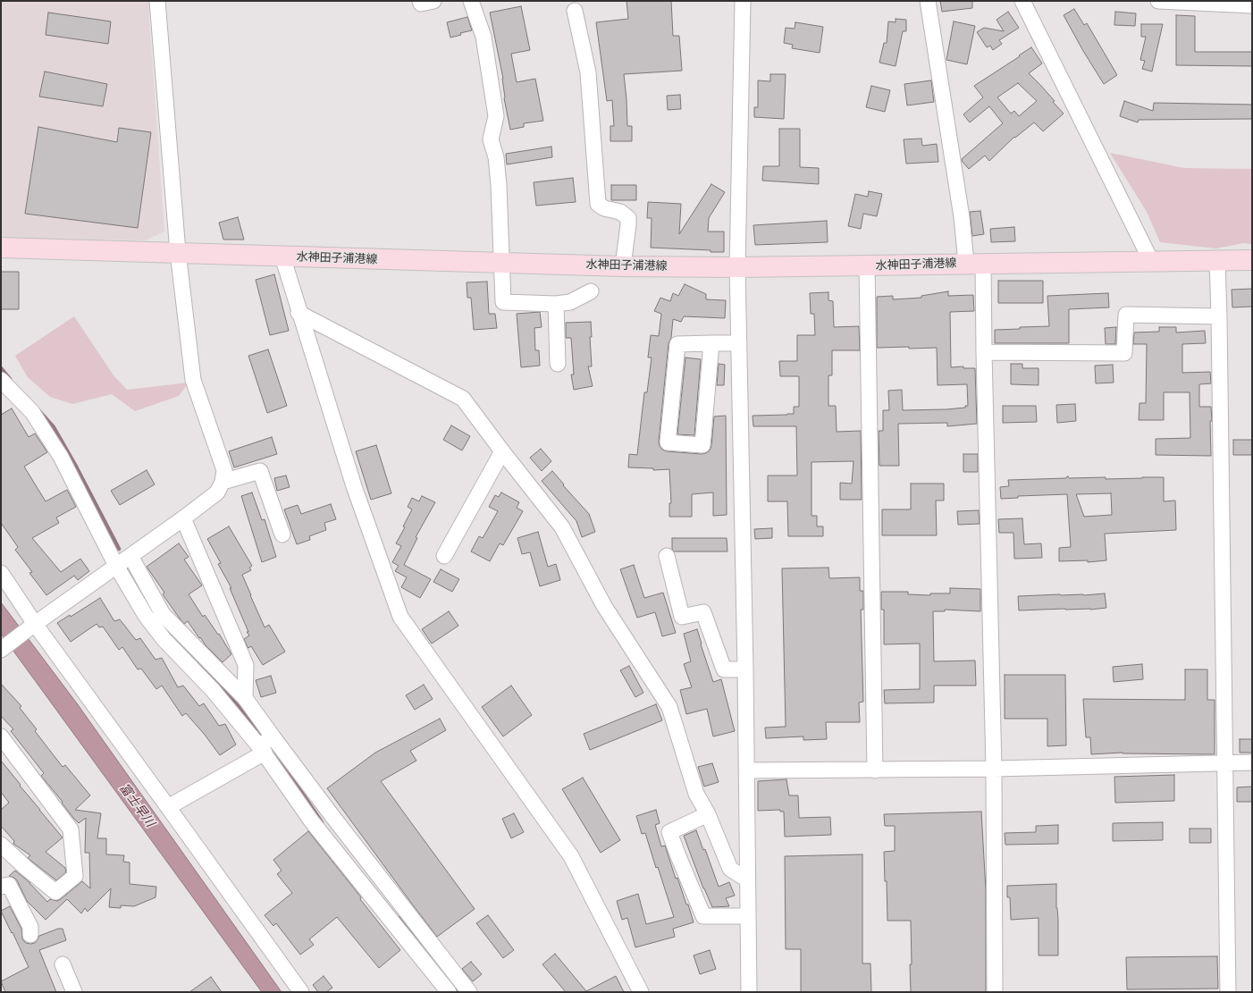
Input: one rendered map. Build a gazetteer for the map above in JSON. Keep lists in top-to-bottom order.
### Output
{
  "streets": {
    "main road": ["水神田子浦港線"]
  },
  "water": ["富士早川"]
}
